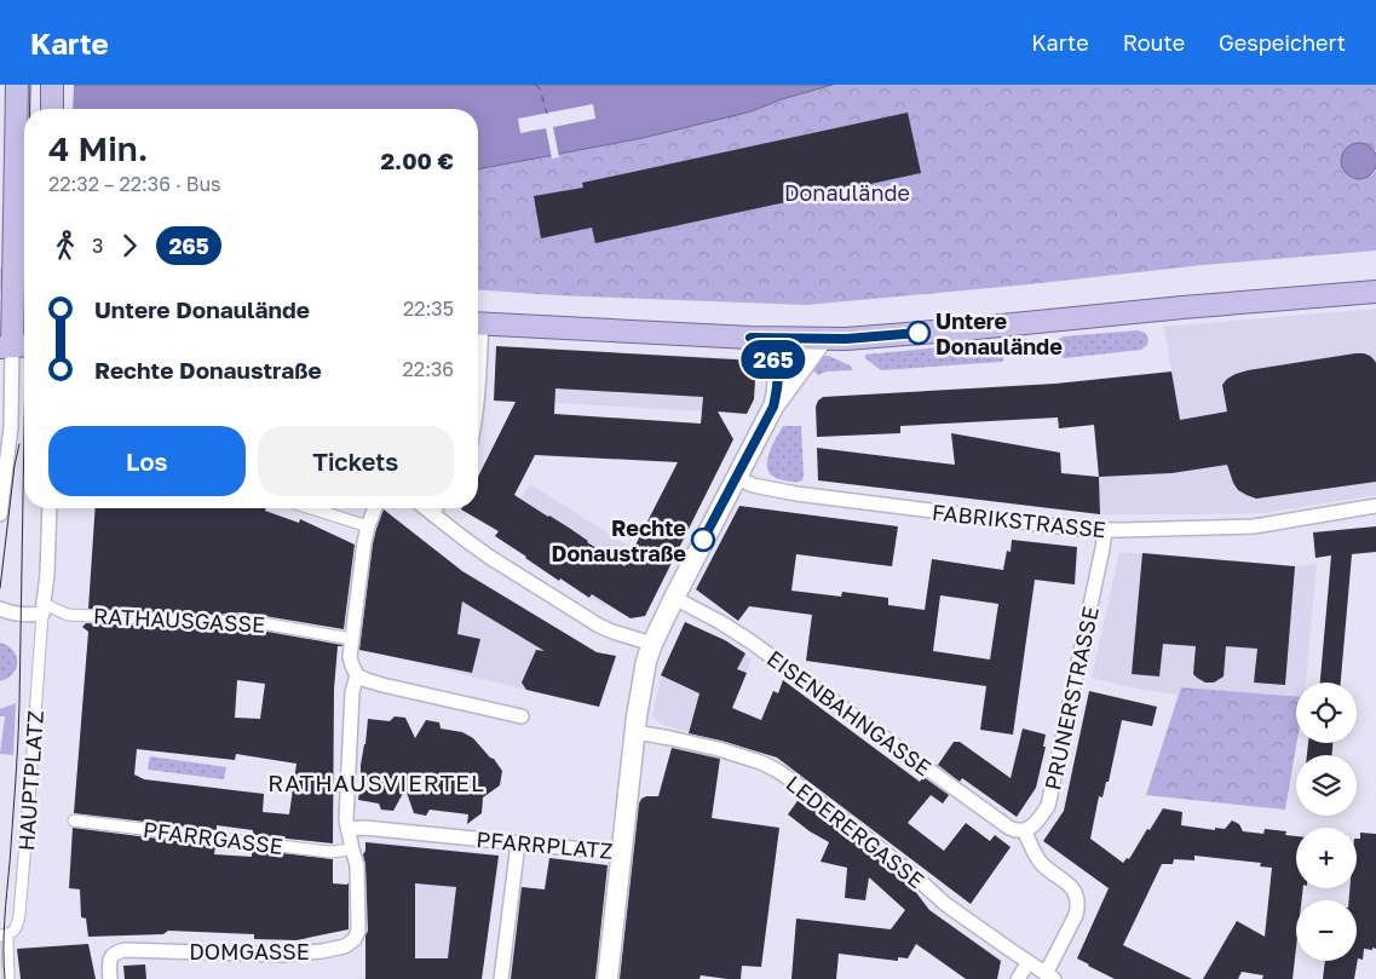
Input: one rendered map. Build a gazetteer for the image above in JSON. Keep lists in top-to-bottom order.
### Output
{
  "streets": {
    "main road": ["PFARRPLATZ"],
    "street": [
      "FABRIKSTRASSE",
      "RATHAUSGASSE",
      "PRUNERSTRASSE",
      "EISENBAHNGASSE",
      "HAUPTPLATZ",
      "LEDERERGASSE",
      "PFARRGASSE",
      "DOMGASSE"
    ]
  },
  "crossings": [
    ["FABRIKSTRASSE", "PRUNERSTRASSE"],
    ["RATHAUSGASSE", "HAUPTPLATZ"],
    ["PRUNERSTRASSE", "EISENBAHNGASSE"],
    ["LEDERERGASSE", "PFARRPLATZ"],
    ["PFARRGASSE", "DOMGASSE"]
  ],
  "districts": ["RATHAUSVIERTEL"],
  "parks": ["Donaulände"],
  "places": ["Untere Donaulände", "Rechte Donaustraße"],
  "lines": ["bus line 265"],
  "page": {
    "header": "Karte",
    "nav": ["Karte", "Route", "Gespeichert"],
    "on_map": "265",
    "heading": ["4 Min.", "22:32 – 22:36 · Bus", "2.00 €"],
    "legs": ["3", "265"],
    "list": [
      {
        "name": "Untere Donaulände",
        "value": "22:35"
      },
      {
        "name": "Rechte Donaustraße",
        "value": "22:36"
      }
    ],
    "buttons": ["Los", "Tickets"],
    "map_buttons": ["+", "−"]
  }
}
